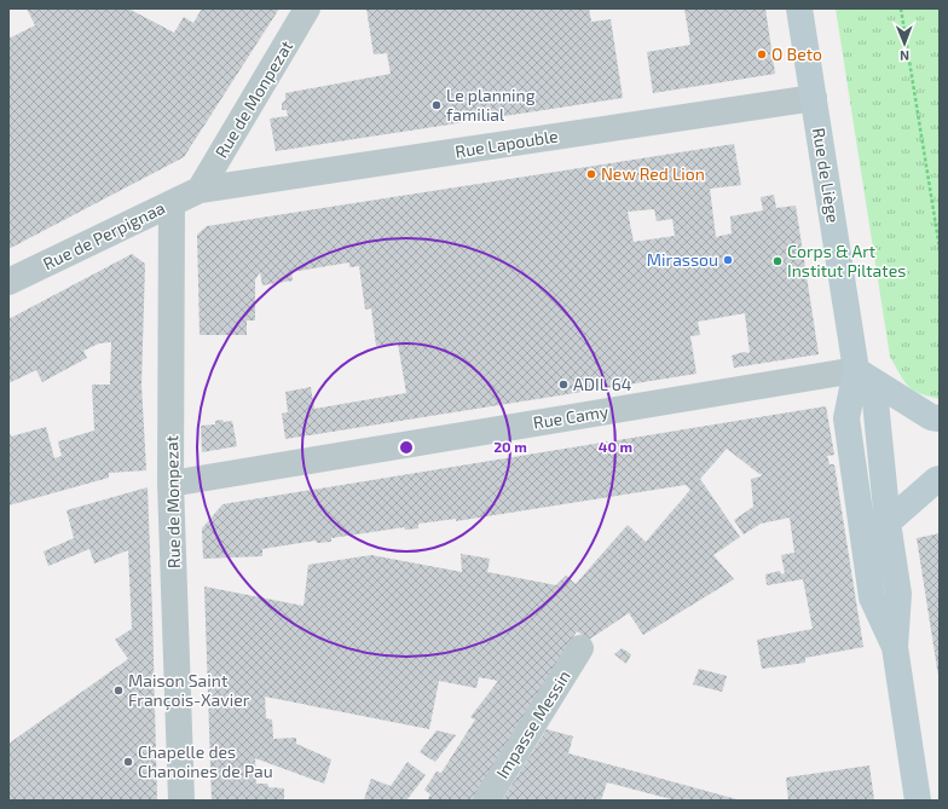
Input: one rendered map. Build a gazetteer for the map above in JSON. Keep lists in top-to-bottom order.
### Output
{
  "streets": {
    "street": [
      "Rue de Monpezat",
      "Rue Lapouble",
      "Rue de Liège",
      "Rue de Perpignaa",
      "Rue Camy",
      "Impasse Messin"
    ]
  },
  "crossings": [
    ["Rue de Monpezat", "Rue Lapouble"],
    ["Rue de Monpezat", "Rue de Perpignaa"],
    ["Rue de Monpezat", "Rue Camy"],
    ["Rue Lapouble", "Rue de Liège"],
    ["Rue Lapouble", "Rue de Perpignaa"],
    ["Rue de Liège", "Rue Camy"]
  ],
  "places": [
    "O Beto",
    "Le planning familial",
    "New Red Lion",
    "Mirassou",
    "Corps & Art Institut Piltates",
    "ADIL 64",
    "Maison Saint François-Xavier",
    "Chapelle des Chanoines de Pau"
  ],
  "north": "bottom",
  "rings": ["20 m", "40 m"]
}
